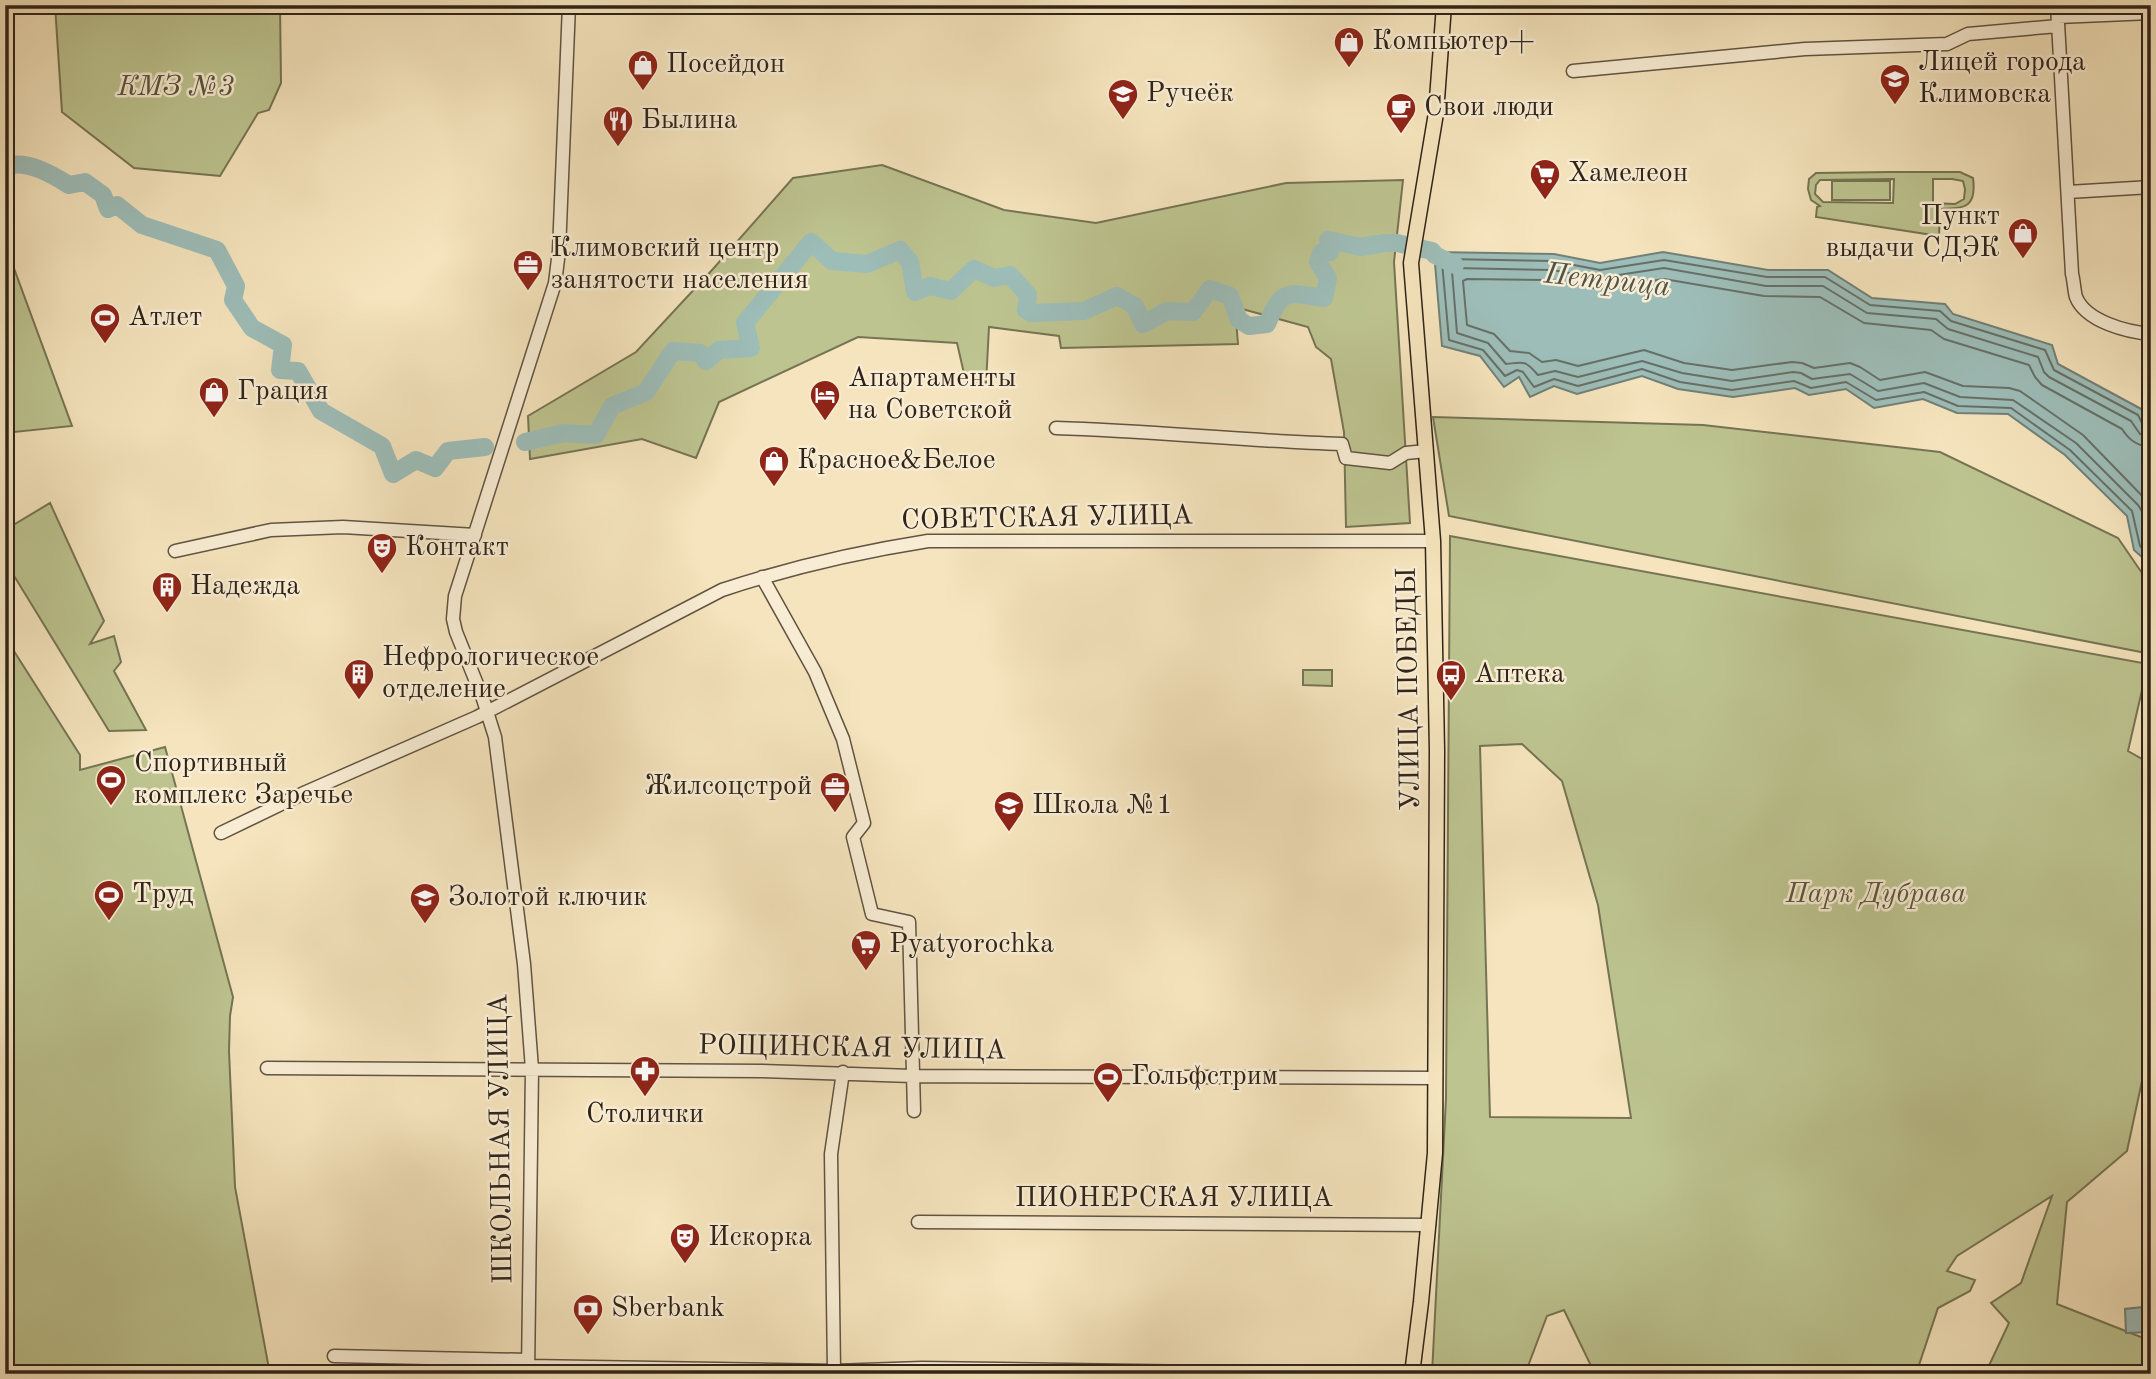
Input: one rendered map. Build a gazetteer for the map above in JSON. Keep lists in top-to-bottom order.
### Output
{
  "streets": {
    "main road": ["УЛИЦА ПОБЕДЫ"],
    "street": [
      "СОВЕТСКАЯ УЛИЦА",
      "РОЩИНСКАЯ УЛИЦА",
      "ШКОЛЬНАЯ УЛИЦА",
      "ПИОНЕРСКАЯ УЛИЦА"
    ]
  },
  "crossings": [
    ["СОВЕТСКАЯ УЛИЦА", "УЛИЦА ПОБЕДЫ"],
    ["СОВЕТСКАЯ УЛИЦА", "ШКОЛЬНАЯ УЛИЦА"],
    ["УЛИЦА ПОБЕДЫ", "РОЩИНСКАЯ УЛИЦА"],
    ["УЛИЦА ПОБЕДЫ", "ПИОНЕРСКАЯ УЛИЦА"],
    ["РОЩИНСКАЯ УЛИЦА", "ШКОЛЬНАЯ УЛИЦА"]
  ],
  "water": ["Петрица"],
  "parks": ["КМЗ №3", "Парк Дубрава"],
  "places": {
    "shop": [
      "Компьютер+",
      "Посейдон",
      "Пункт выдачи СДЭК",
      "Грация",
      "Красное&Белое"
    ],
    "school or university": [
      "Лицей города Климовска",
      "Ручеёк",
      "Школа №1",
      "Золотой ключик"
    ],
    "cafe": ["Свои люди"],
    "restaurant": ["Былина"],
    "supermarket": ["Хамелеон", "Pyatyorochka"],
    "office": ["Климовский центр занятости населения", "Жилсоцстрой"],
    "sports": [
      "Атлет",
      "Спортивный комплекс Заречье",
      "Труд",
      "Гольфстрим"
    ],
    "hotel": ["Апартаменты на Советской"],
    "theatre": ["Контакт", "Искорка"],
    "building": ["Надежда", "Нефрологическое отделение"],
    "bus stop": ["Аптека"],
    "pharmacy": ["Столички"],
    "bank": ["Sberbank"]
  }
}
